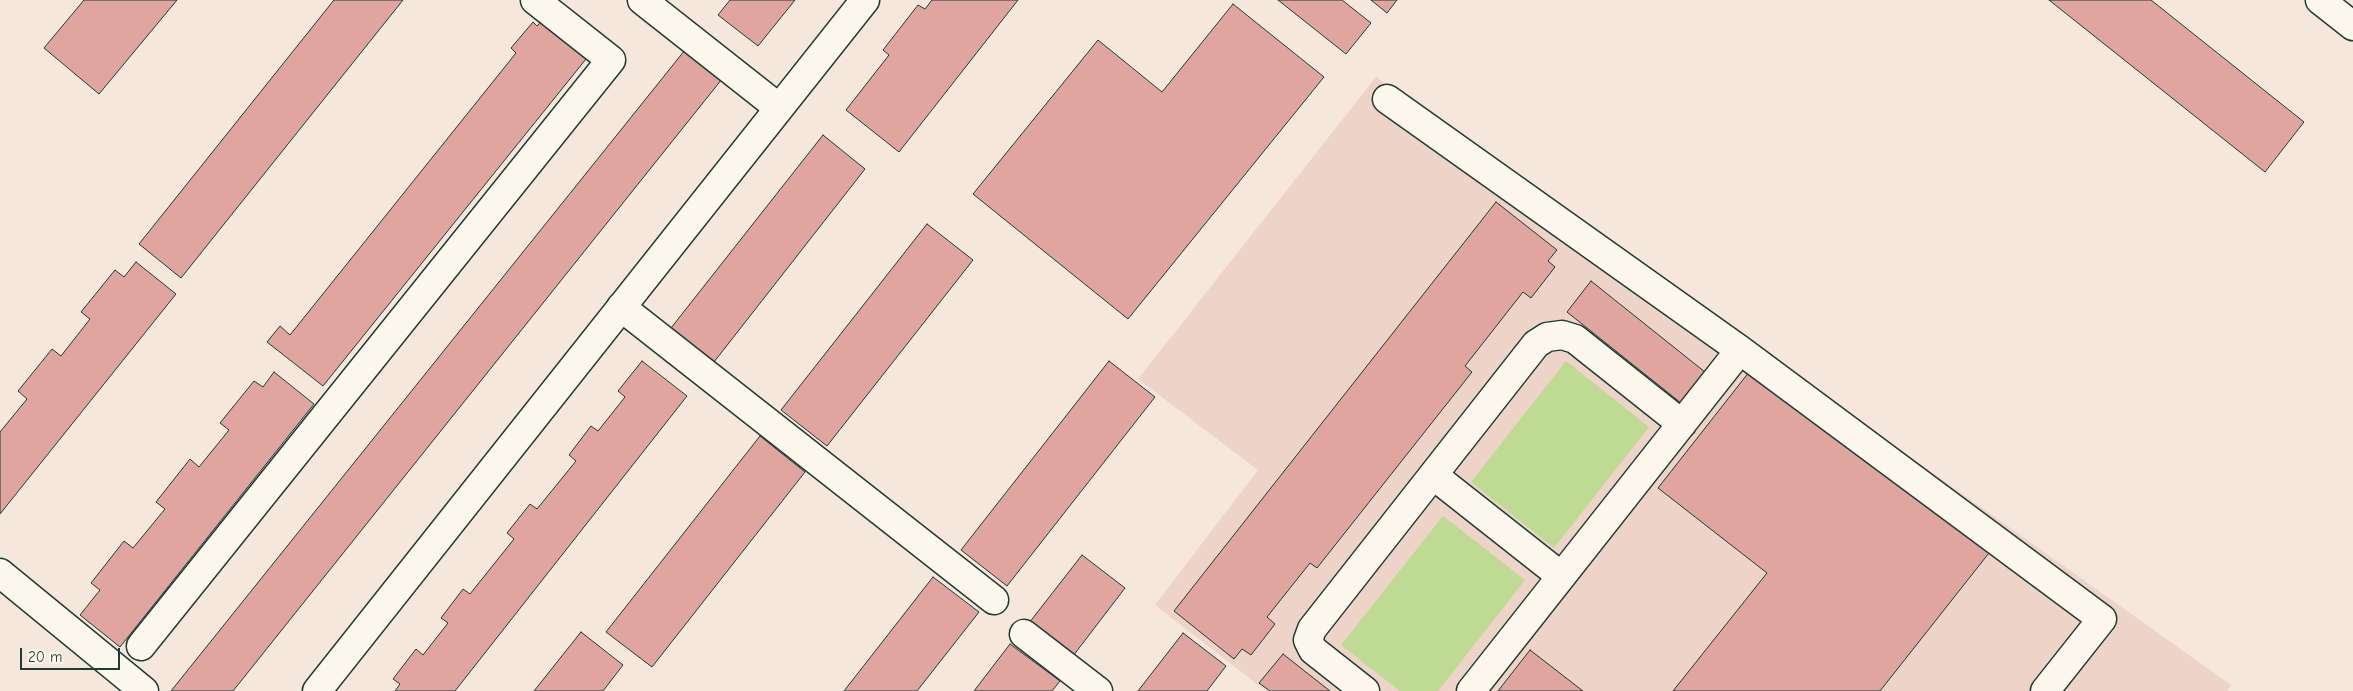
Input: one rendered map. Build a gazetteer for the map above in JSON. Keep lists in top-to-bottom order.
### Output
{
  "scale_bar": "20 m"
}
